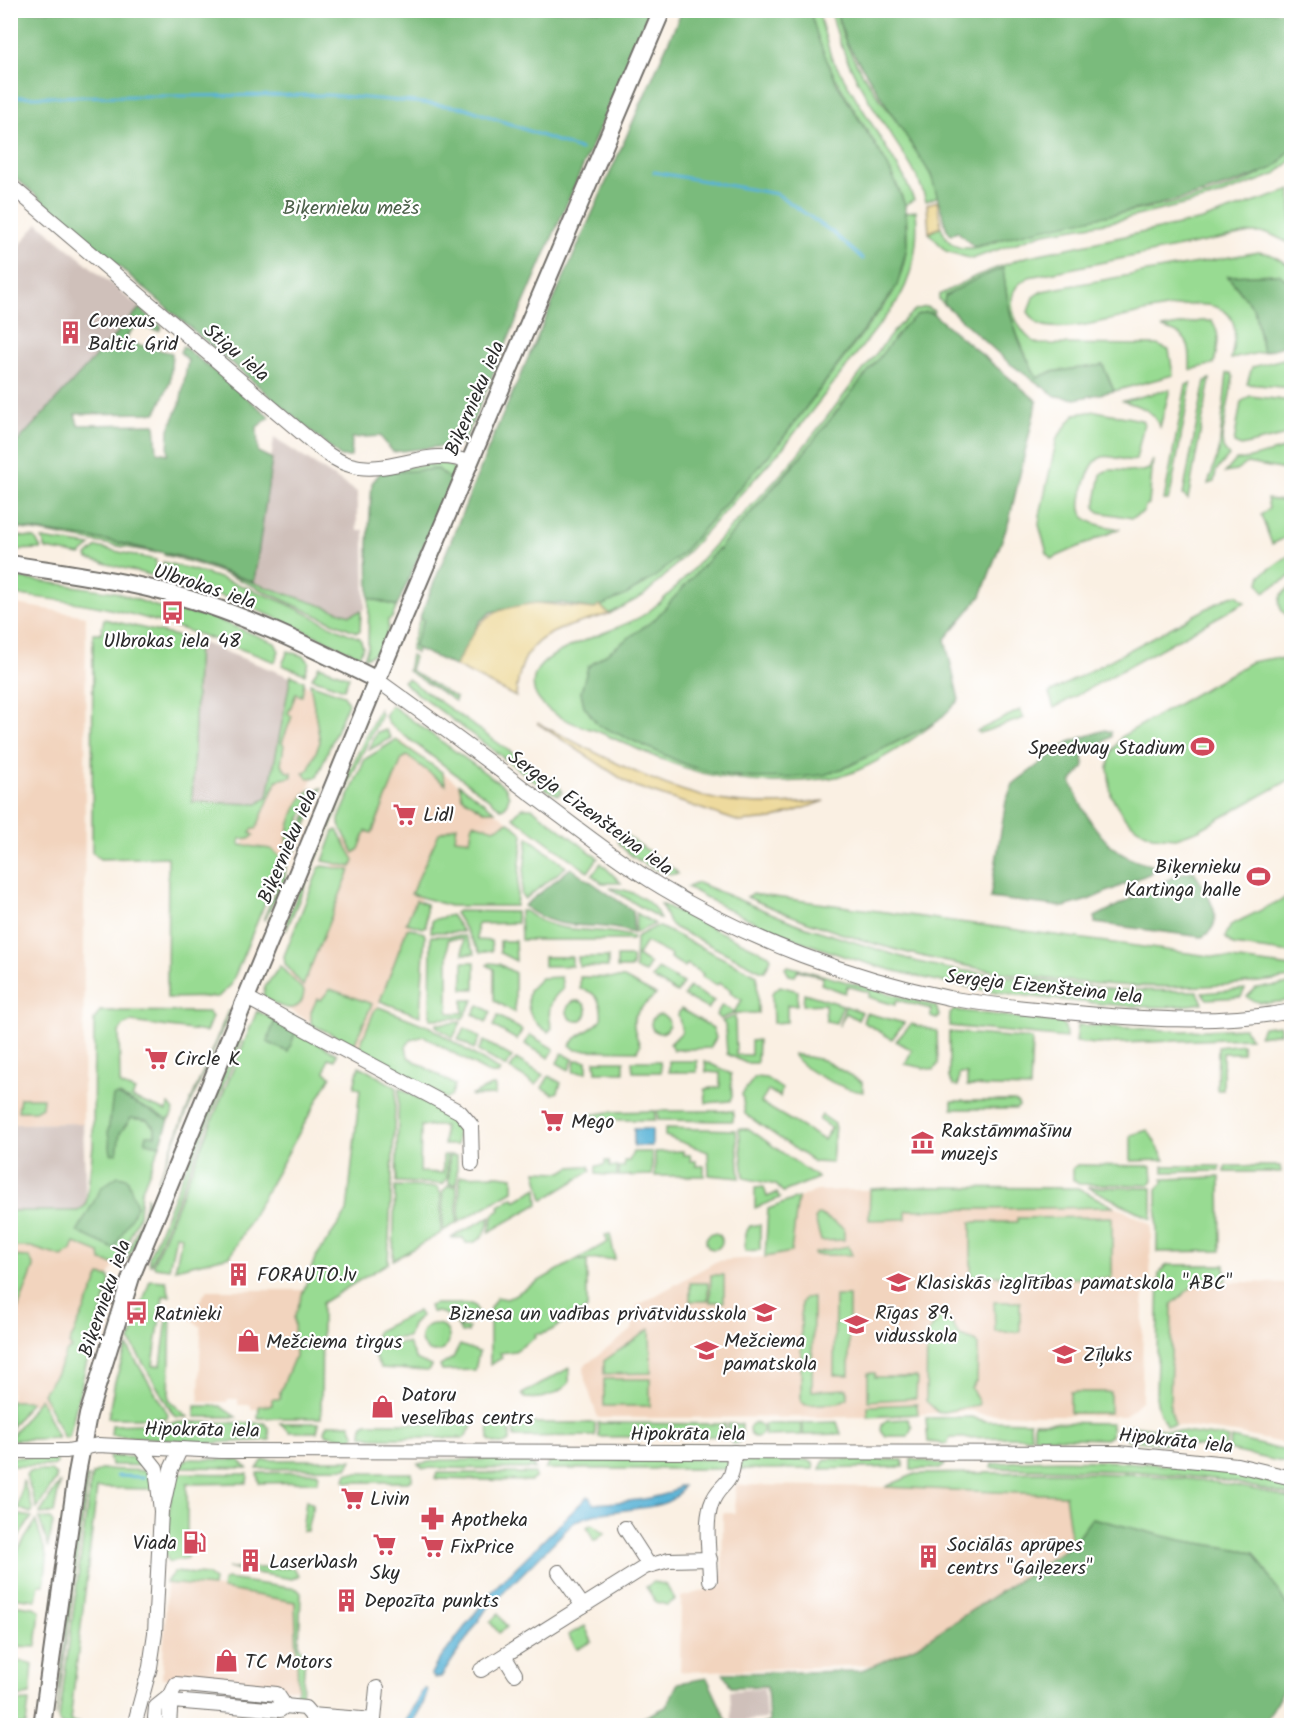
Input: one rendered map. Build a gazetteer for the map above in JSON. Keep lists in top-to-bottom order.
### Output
{
  "streets": {
    "main road": ["Biķernieku iela", "Ulbrokas iela"],
    "street": ["Stigu iela", "Sergeja Eizenšteina iela", "Hipokrāta iela"]
  },
  "crossings": [
    ["Stigu iela", "Biķernieku iela"],
    ["Biķernieku iela", "Ulbrokas iela"],
    ["Biķernieku iela", "Sergeja Eizenšteina iela"],
    ["Biķernieku iela", "Hipokrāta iela"],
    ["Ulbrokas iela", "Sergeja Eizenšteina iela"]
  ],
  "parks": ["Biķernieku mežs"],
  "places": {
    "building": [
      "Conexus Baltic Grid",
      "FORAUTO.lv",
      "Sociālās aprūpes centrs \"Gaiļezers\"",
      "LaserWash",
      "Depozīta punkts"
    ],
    "bus stop": ["Ulbrokas iela 48", "Ratnieki"],
    "sports": ["Speedway Stadium", "Biķernieku Kartinga halle"],
    "supermarket": [
      "Lidl",
      "Circle K",
      "Mego",
      "Livin",
      "Sky",
      "FixPrice"
    ],
    "museum": ["Rakstāmmašīnu muzejs"],
    "school or university": [
      "Klasiskās izglītības pamatskola \"ABC\"",
      "Biznesa un vadības privātvidusskola",
      "Rīgas 89. vidusskola",
      "Mežciema pamatskola",
      "Zīļuks"
    ],
    "shop": ["Mežciema tirgus", "Datoru veselības centrs", "TC Motors"],
    "pharmacy": ["Apotheka"],
    "fuel station": ["Viada"]
  }
}
